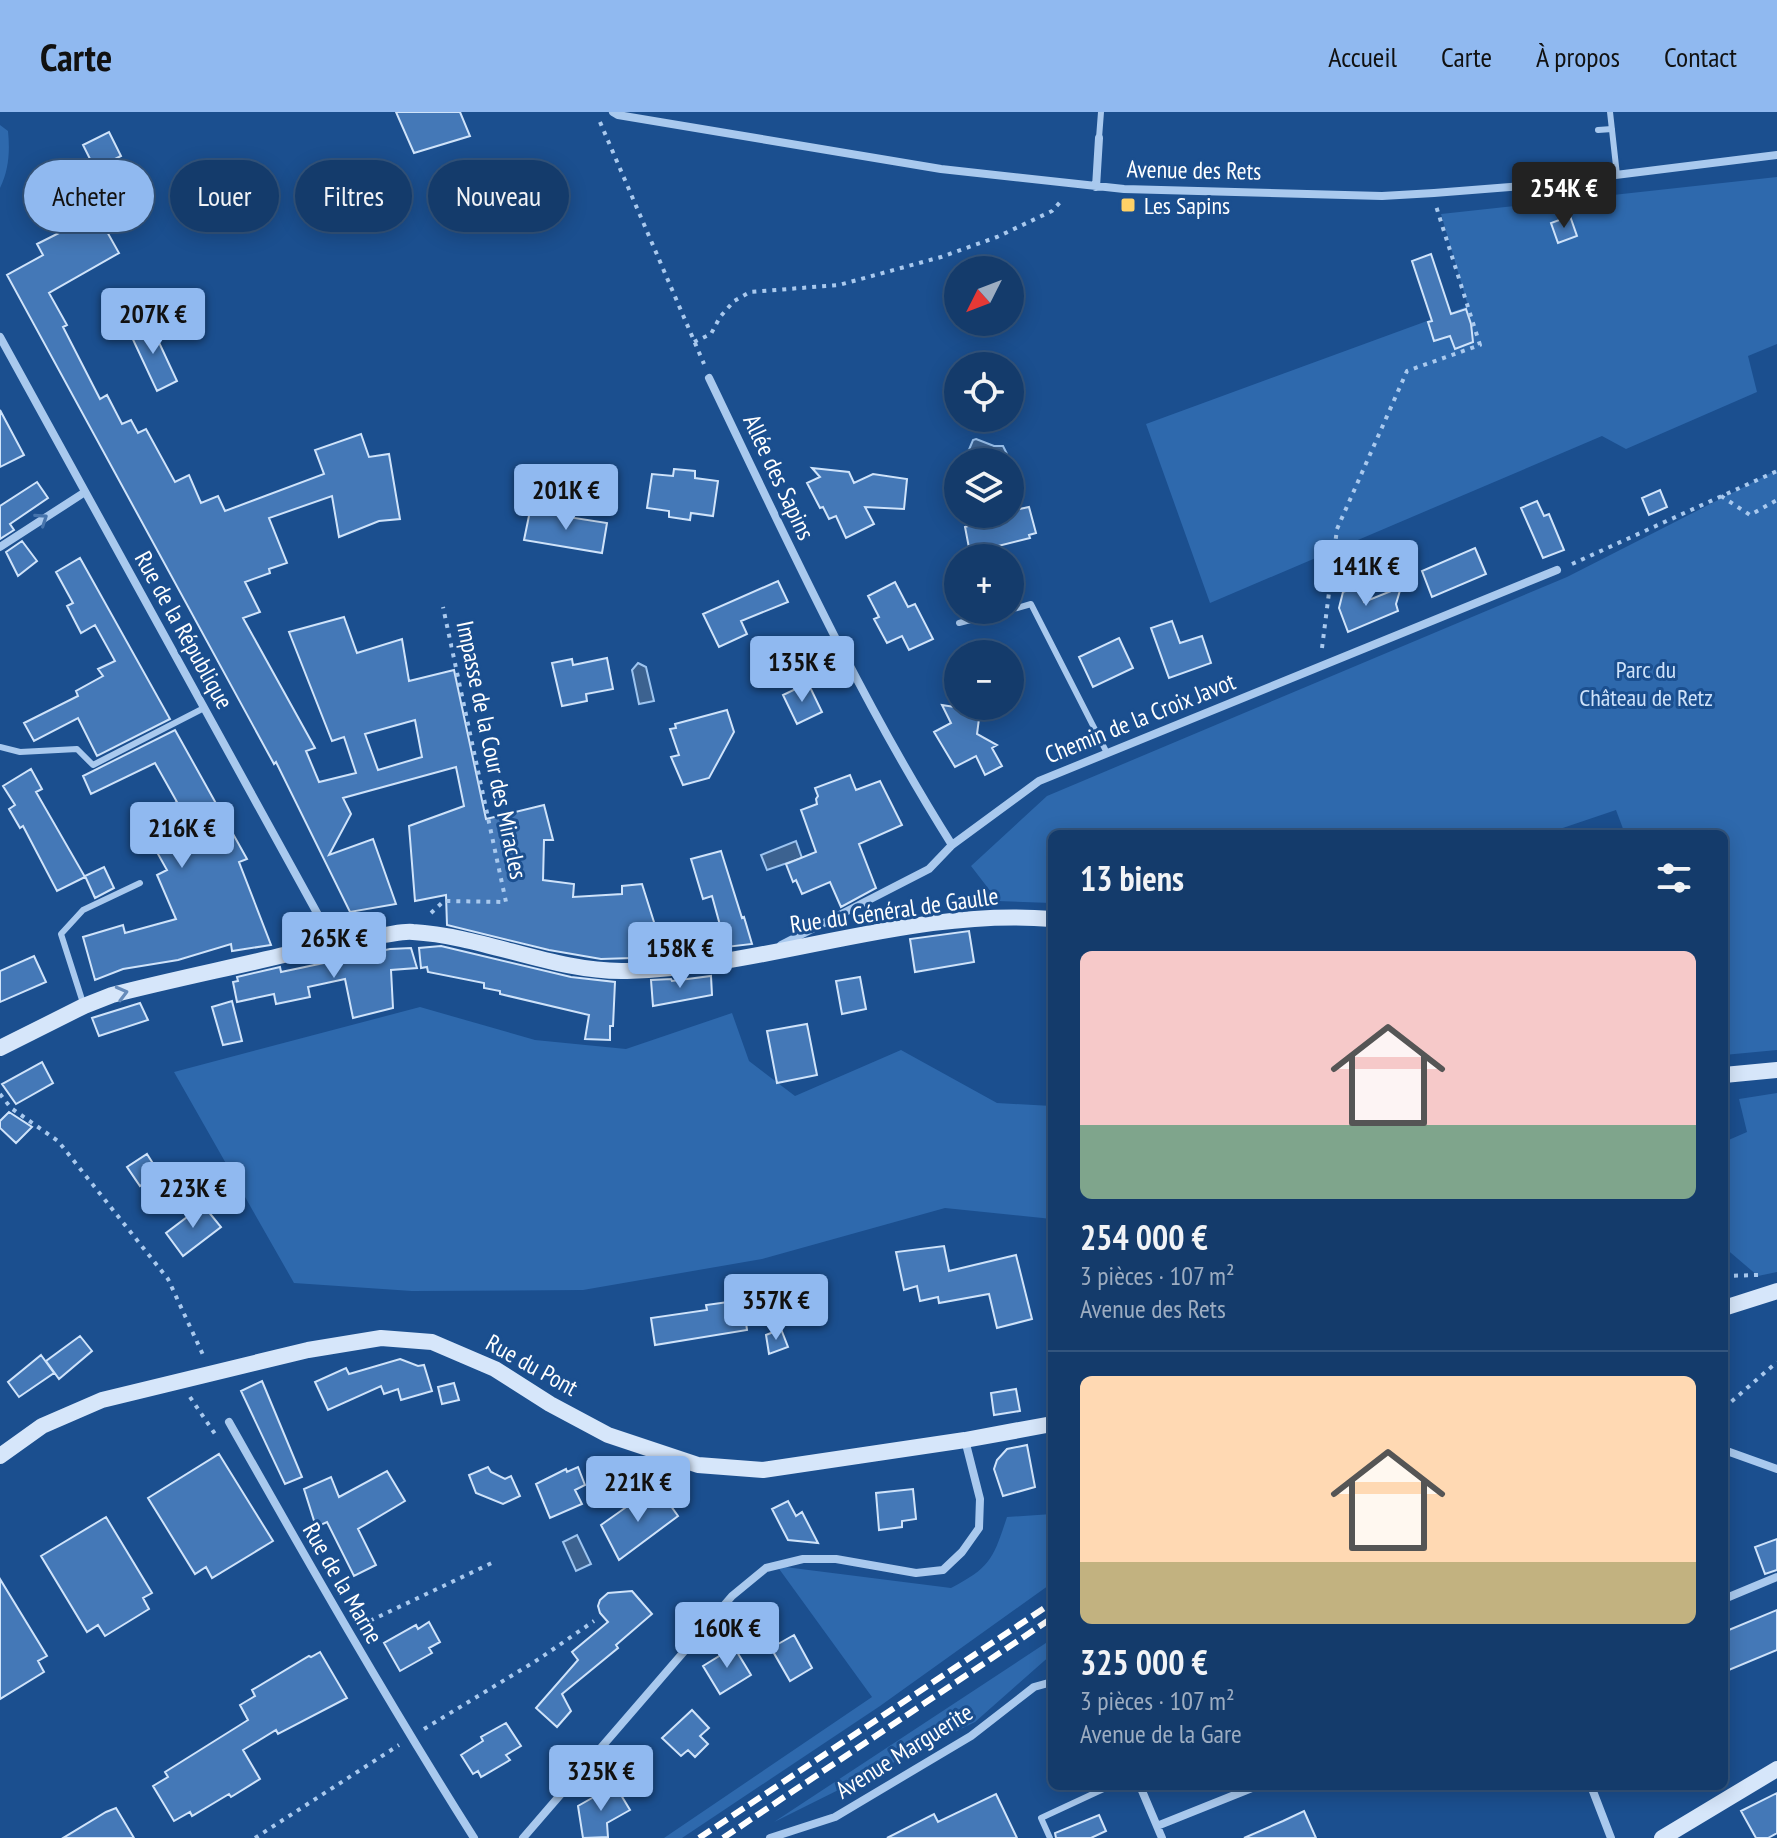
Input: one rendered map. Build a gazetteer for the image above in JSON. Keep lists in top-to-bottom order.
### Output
{
  "streets": {
    "street": [
      "Avenue des Rets",
      "Allée des Sapins",
      "Rue de la République",
      "Chemin de la Croix Javot",
      "Rue du Général de Gaulle",
      "Rue du Pont",
      "Rue de la Marne",
      "Avenue Marguerite"
    ],
    "path": ["Impasse de la Cour des Miracles"]
  },
  "crossings": [
    ["Allée des Sapins", "Chemin de la Croix Javot"],
    ["Rue de la République", "Rue du Général de Gaulle"],
    ["Chemin de la Croix Javot", "Rue du Général de Gaulle"],
    ["Impasse de la Cour des Miracles", "Rue du Général de Gaulle"]
  ],
  "parks": ["Parc du Château de Retz"],
  "places": {
    "transit": ["Les Sapins"]
  },
  "north": "bottom left",
  "page": {
    "header": "Carte",
    "nav": [
      "Accueil",
      "Carte",
      "À propos",
      "Contact"
    ],
    "chip": [
      "Acheter",
      "Louer",
      "Filtres",
      "Nouveau"
    ],
    "price": [
      "254K €",
      "207K €",
      "201K €",
      "141K €",
      "135K €",
      "216K €",
      "265K €",
      "158K €",
      "223K €",
      "357K €",
      "221K €",
      "160K €",
      "325K €"
    ],
    "map_buttons": ["+", "−"],
    "heading": "13 biens",
    "list": [
      {
        "name": "254 000 €",
        "note": "3 pièces · 107 m² · Avenue des Rets"
      },
      {
        "name": "325 000 €",
        "note": "3 pièces · 107 m² · Avenue de la Gare"
      }
    ]
  }
}
